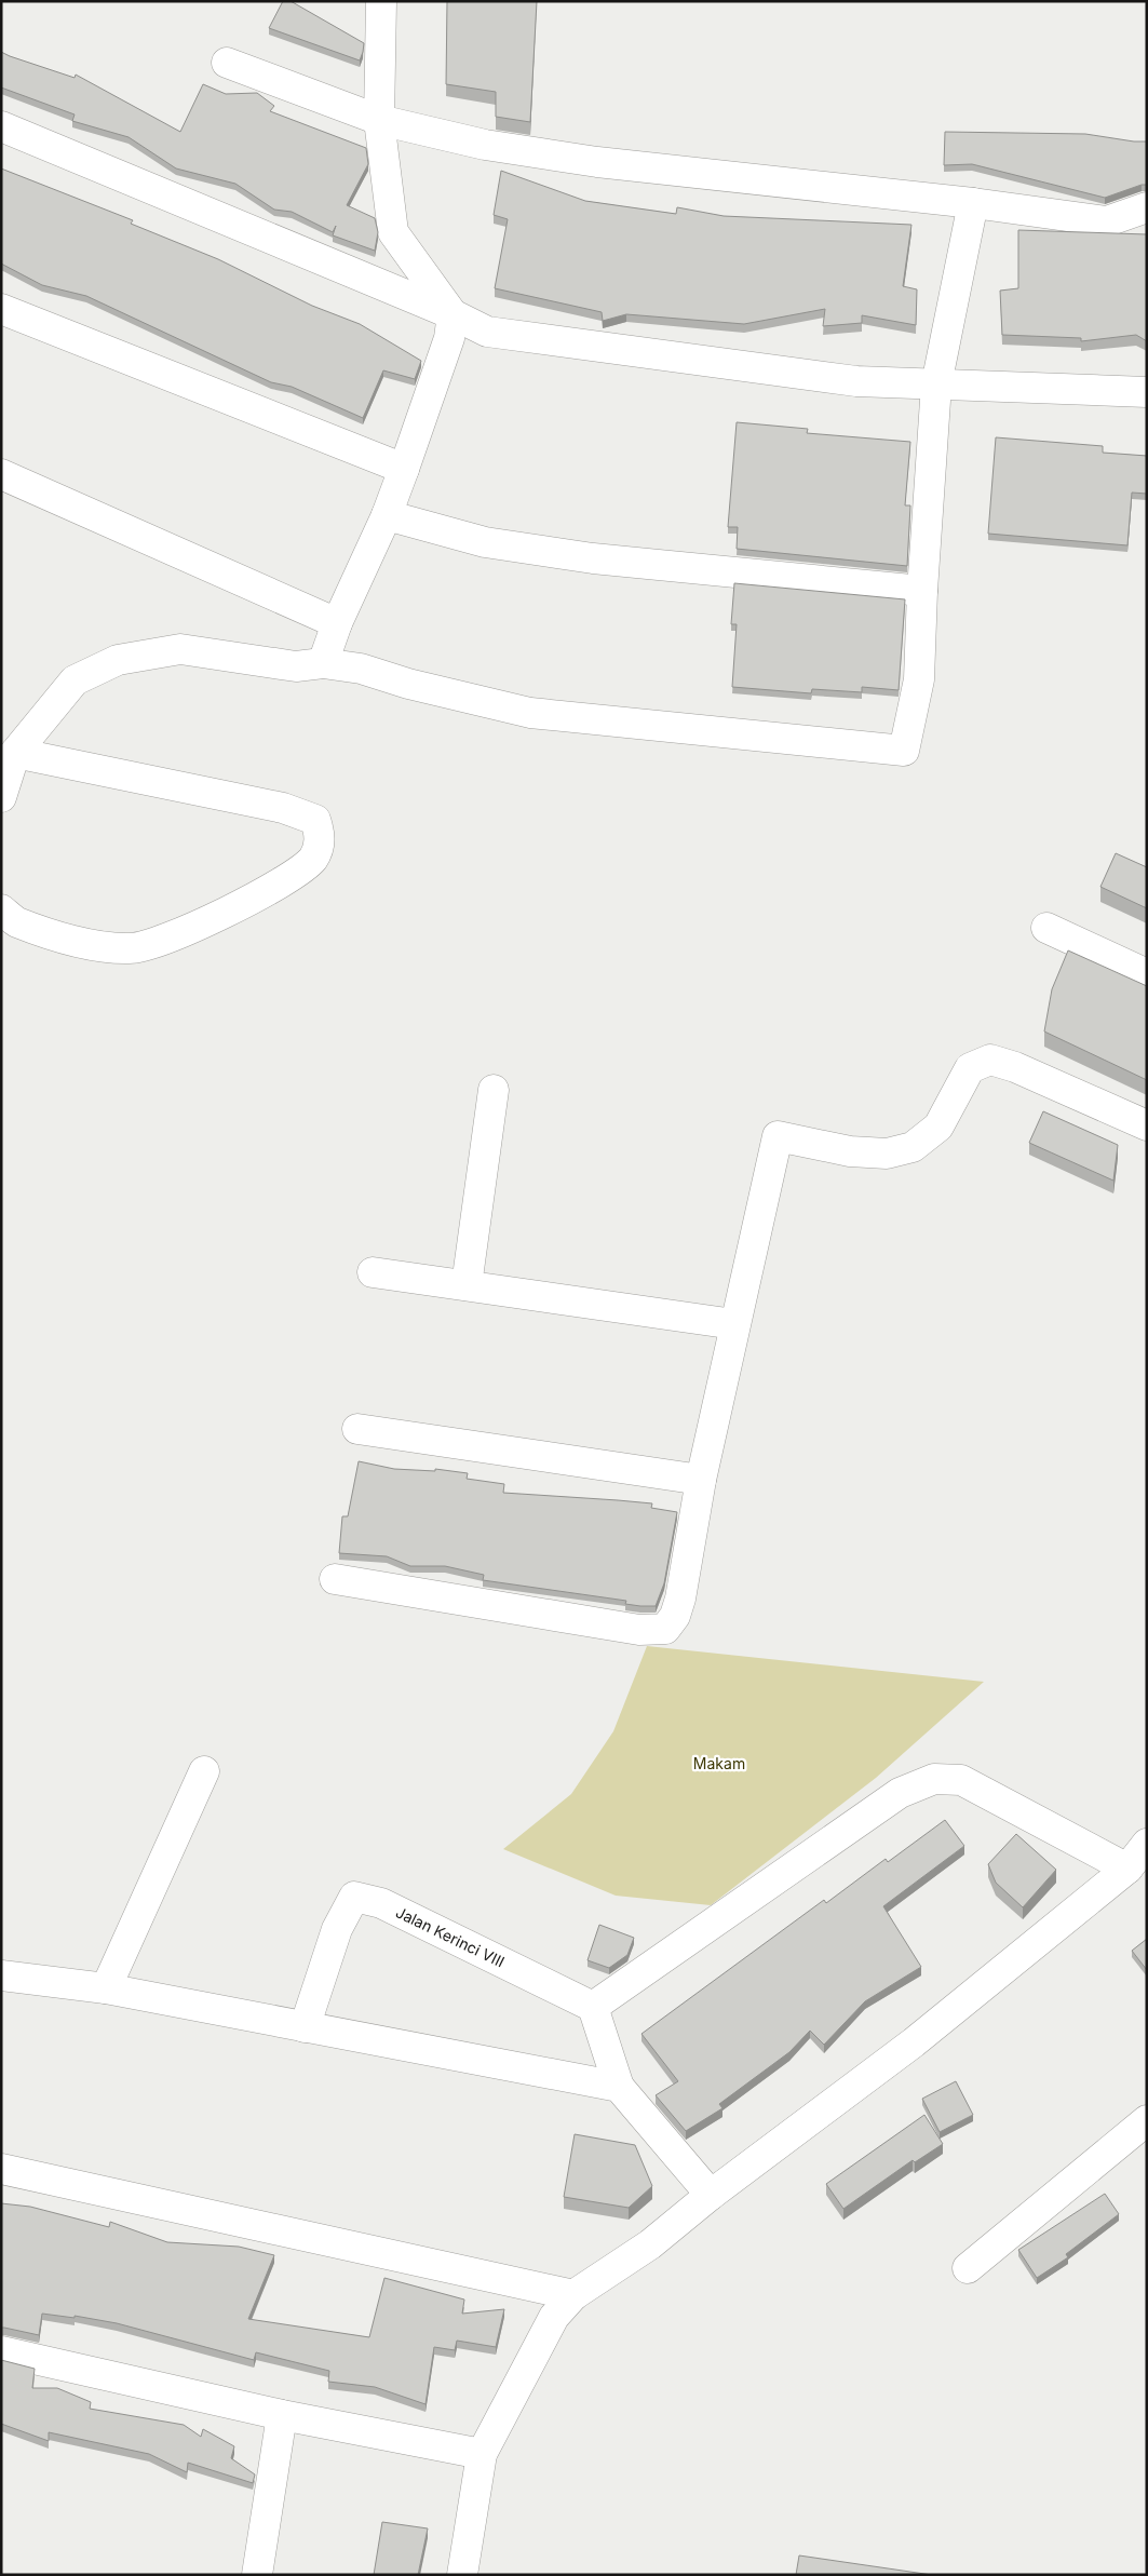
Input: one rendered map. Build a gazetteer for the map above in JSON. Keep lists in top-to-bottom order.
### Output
{
  "streets": {
    "street": ["Jalan Kerinci VIII"]
  },
  "parks": ["Makam"]
}
